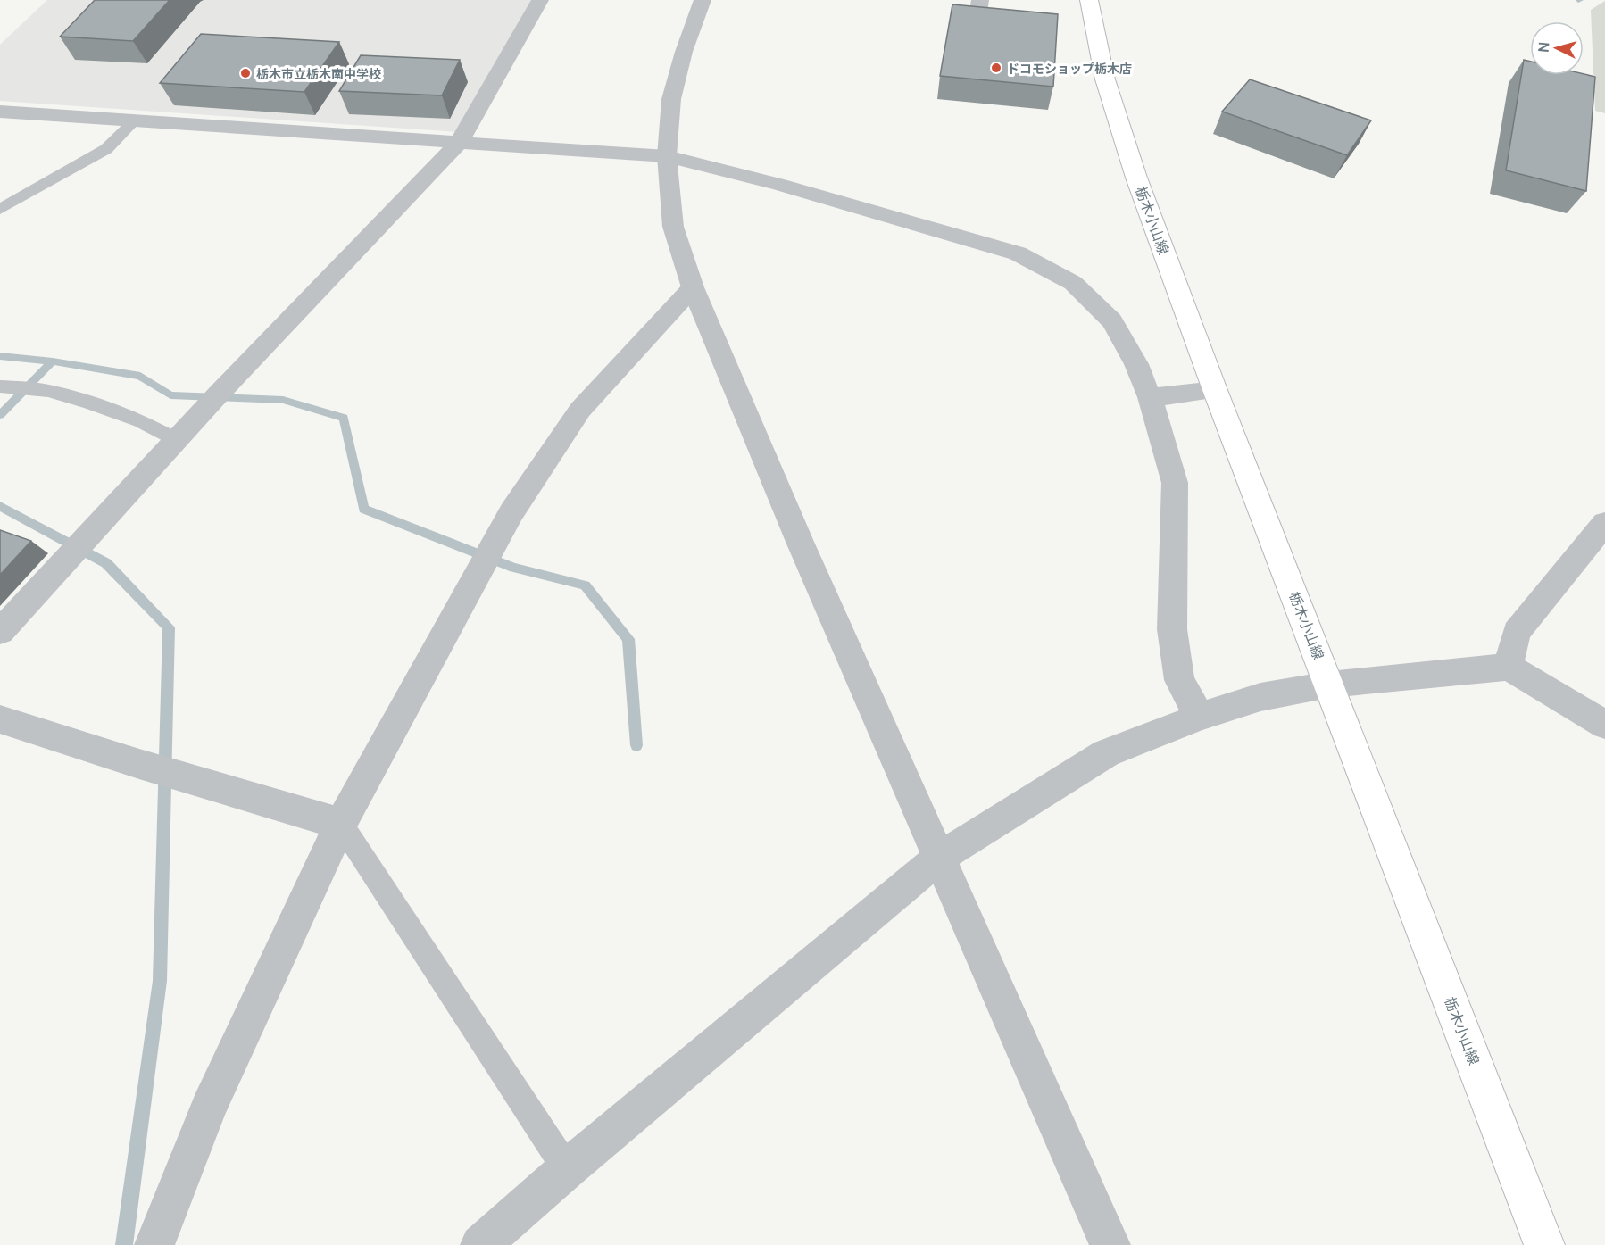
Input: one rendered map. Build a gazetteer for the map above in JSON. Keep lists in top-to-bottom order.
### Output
{
  "streets": {
    "main road": ["栃木小山線"]
  },
  "places": ["ドコモショップ栃木店", "栃木市立栃木南中学校"],
  "north": "left"
}
